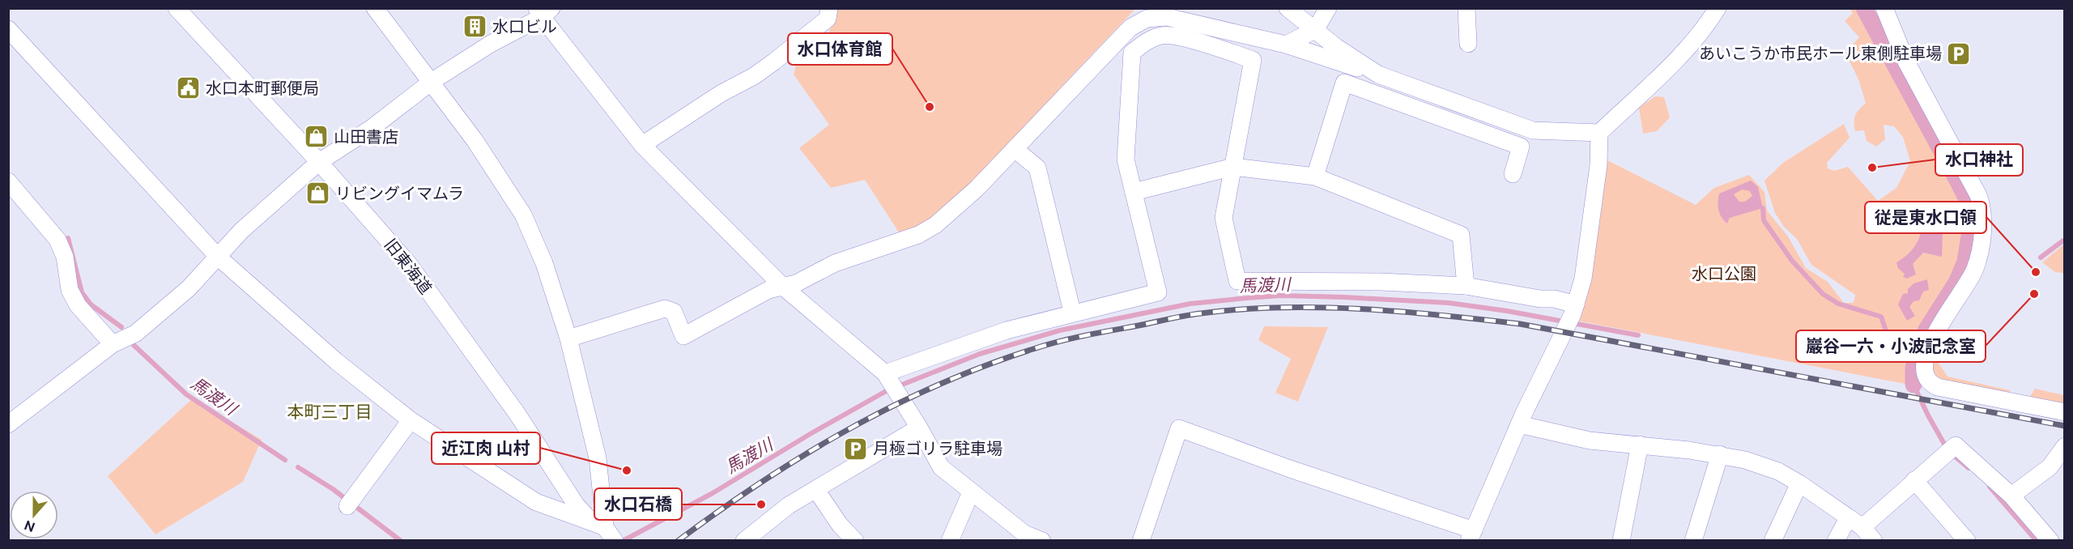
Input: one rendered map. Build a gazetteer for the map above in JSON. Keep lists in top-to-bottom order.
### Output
{
  "streets": {
    "street": ["旧東海道"]
  },
  "districts": ["本町三丁目"],
  "water": ["馬渡川"],
  "parks": ["水口公園"],
  "places": {
    "building": ["水口ビル"],
    "parking": ["あいこうか市民ホール東側駐車場", "月極ゴリラ駐車場"],
    "public building": ["水口本町郵便局"],
    "other": [
      "水口体育館",
      "水口神社",
      "従是東水口領",
      "巖谷一六・小波記念室",
      "近江肉 山村",
      "水口石橋"
    ],
    "shop": ["山田書店", "リビングイマムラ"]
  },
  "north": "bottom"
}
